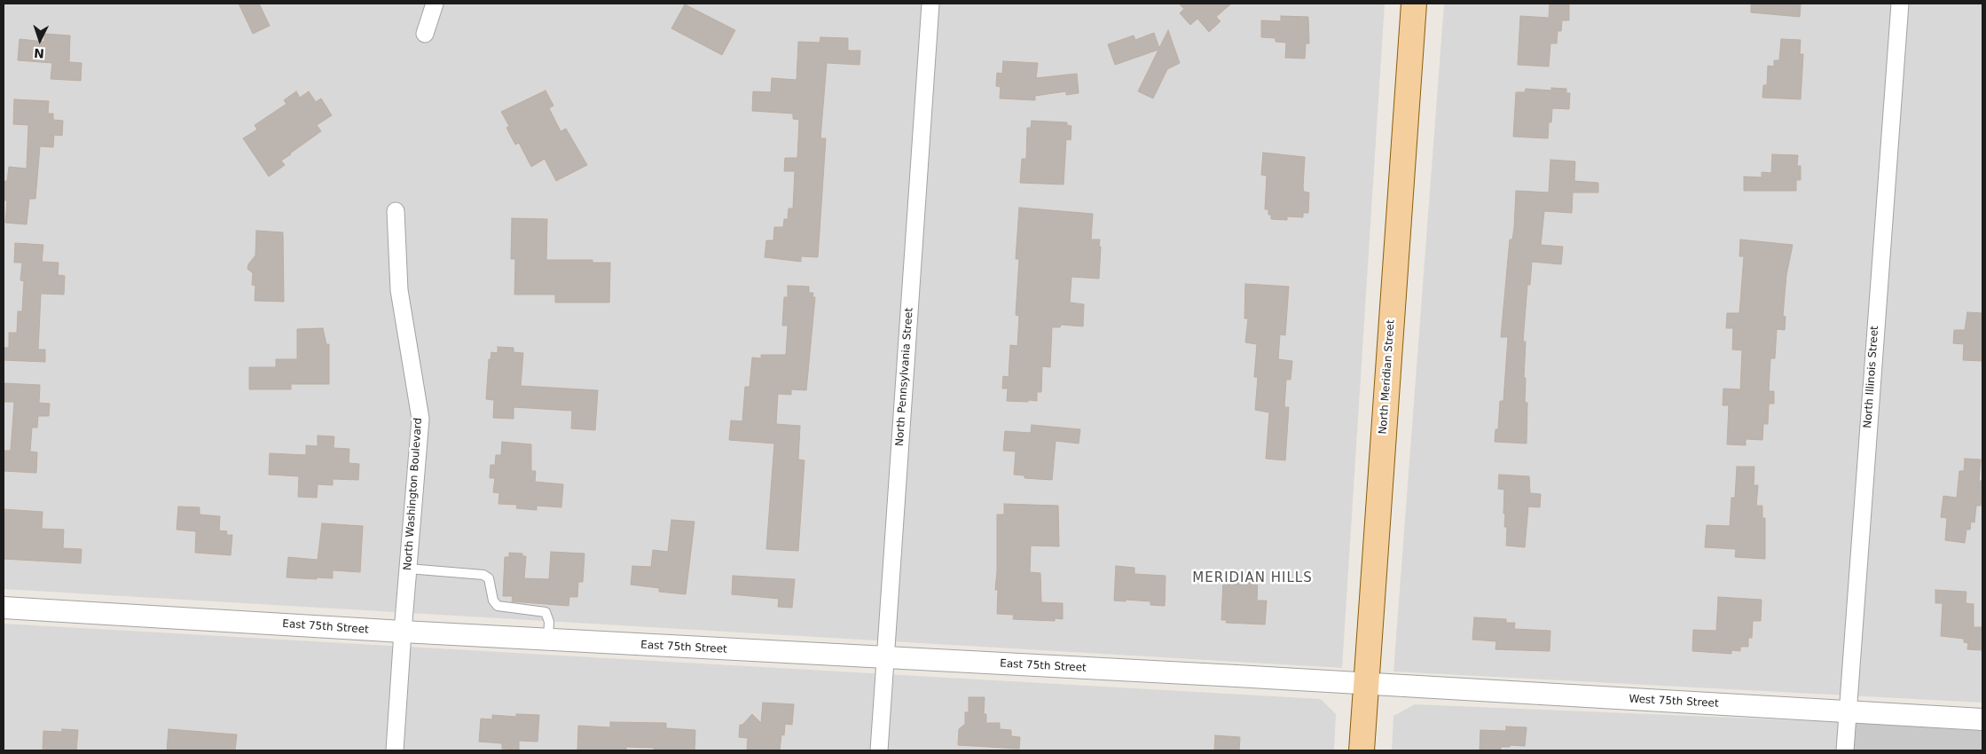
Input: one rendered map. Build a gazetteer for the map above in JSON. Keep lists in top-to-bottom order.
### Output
{
  "streets": {
    "main road": ["North Meridian Street"],
    "street": [
      "North Pennsylvania Street",
      "North Illinois Street",
      "North Washington Boulevard",
      "East 75th Street",
      "West 75th Street"
    ]
  },
  "crossings": [
    ["North Pennsylvania Street", "East 75th Street"],
    ["North Meridian Street", "East 75th Street"],
    ["North Meridian Street", "West 75th Street"],
    ["North Illinois Street", "West 75th Street"],
    ["North Washington Boulevard", "East 75th Street"],
    ["East 75th Street", "West 75th Street"]
  ],
  "districts": ["MERIDIAN HILLS"],
  "north": "bottom"
}
